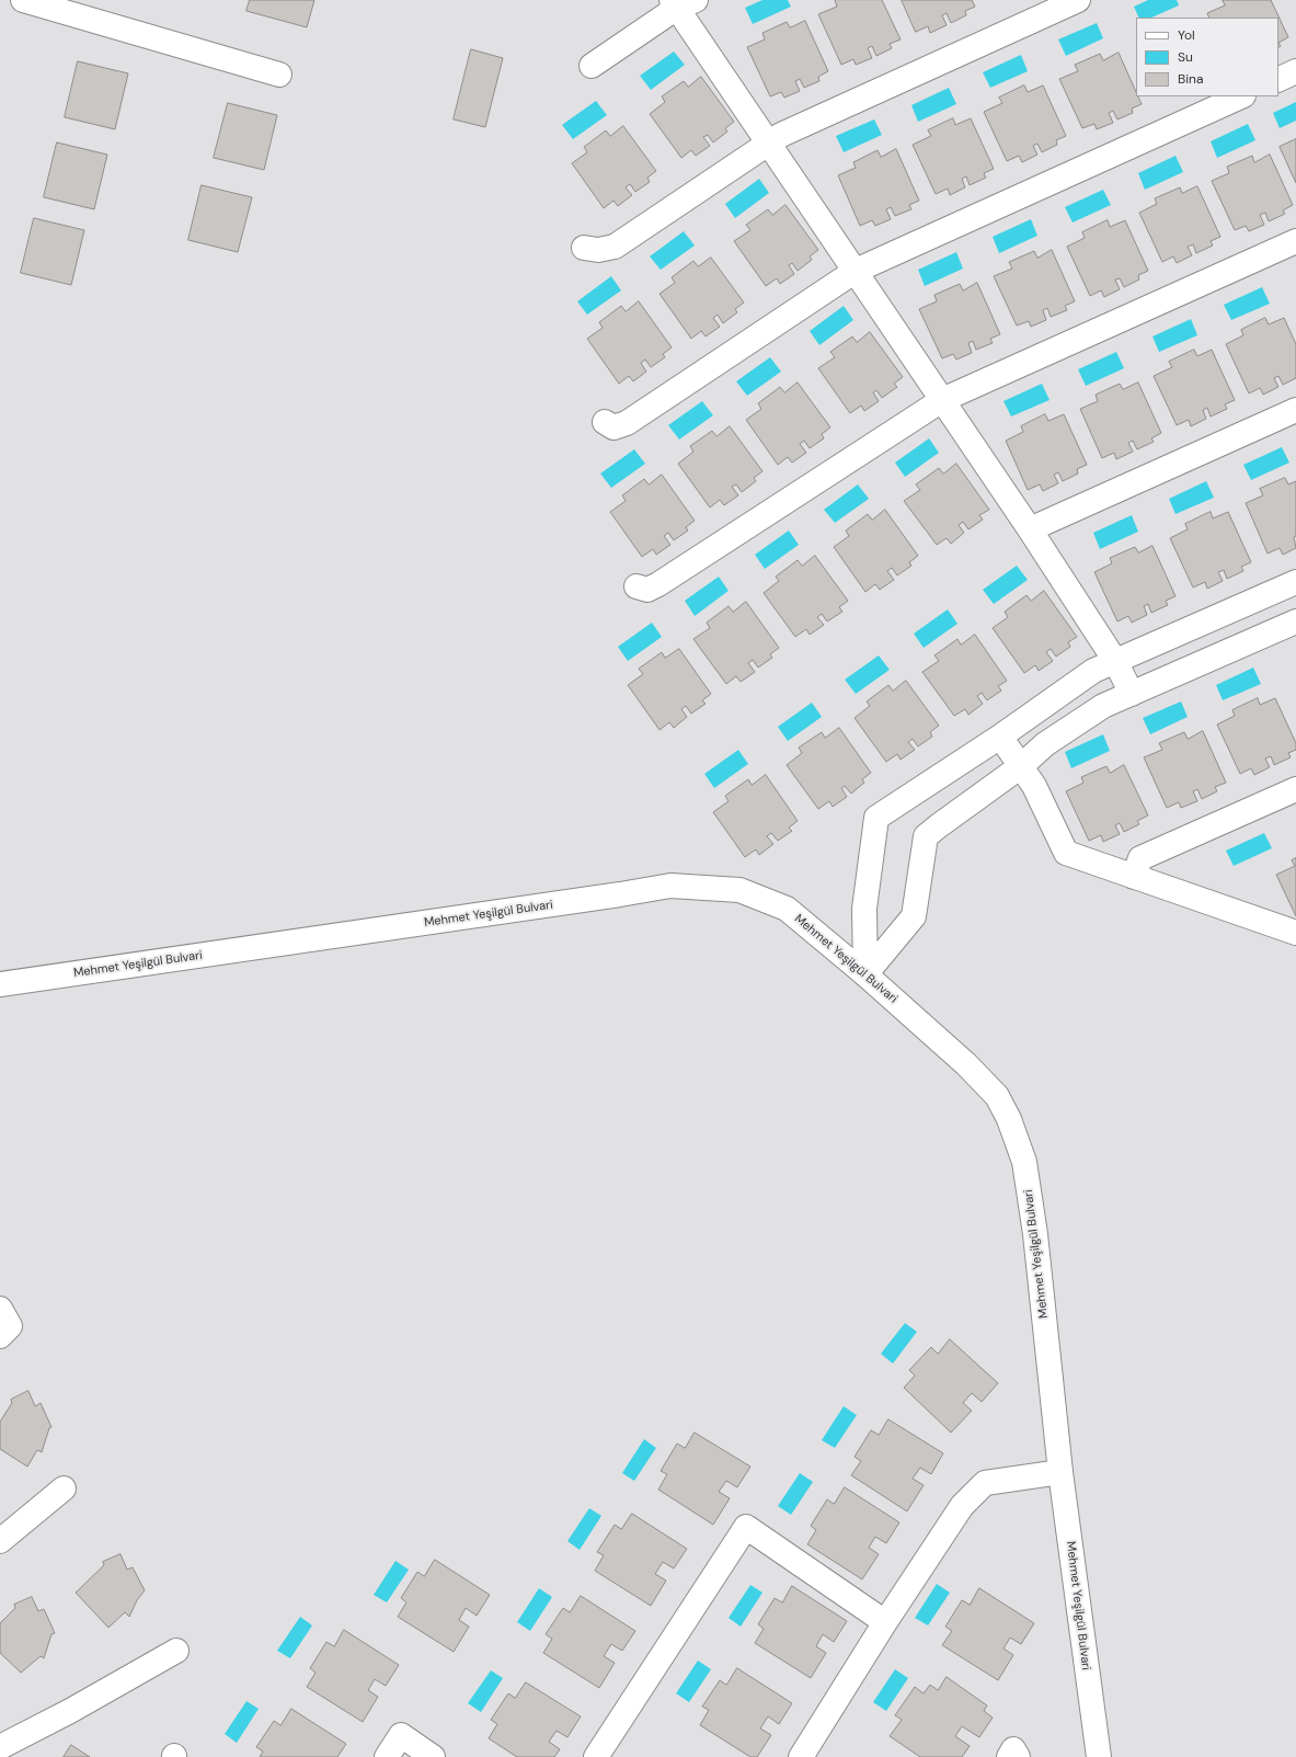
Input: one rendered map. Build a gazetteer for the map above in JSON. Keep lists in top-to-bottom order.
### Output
{
  "streets": {
    "street": ["Mehmet Yeşilgül Bulvari"]
  },
  "legend": ["Yol", "Su", "Bina"]
}
